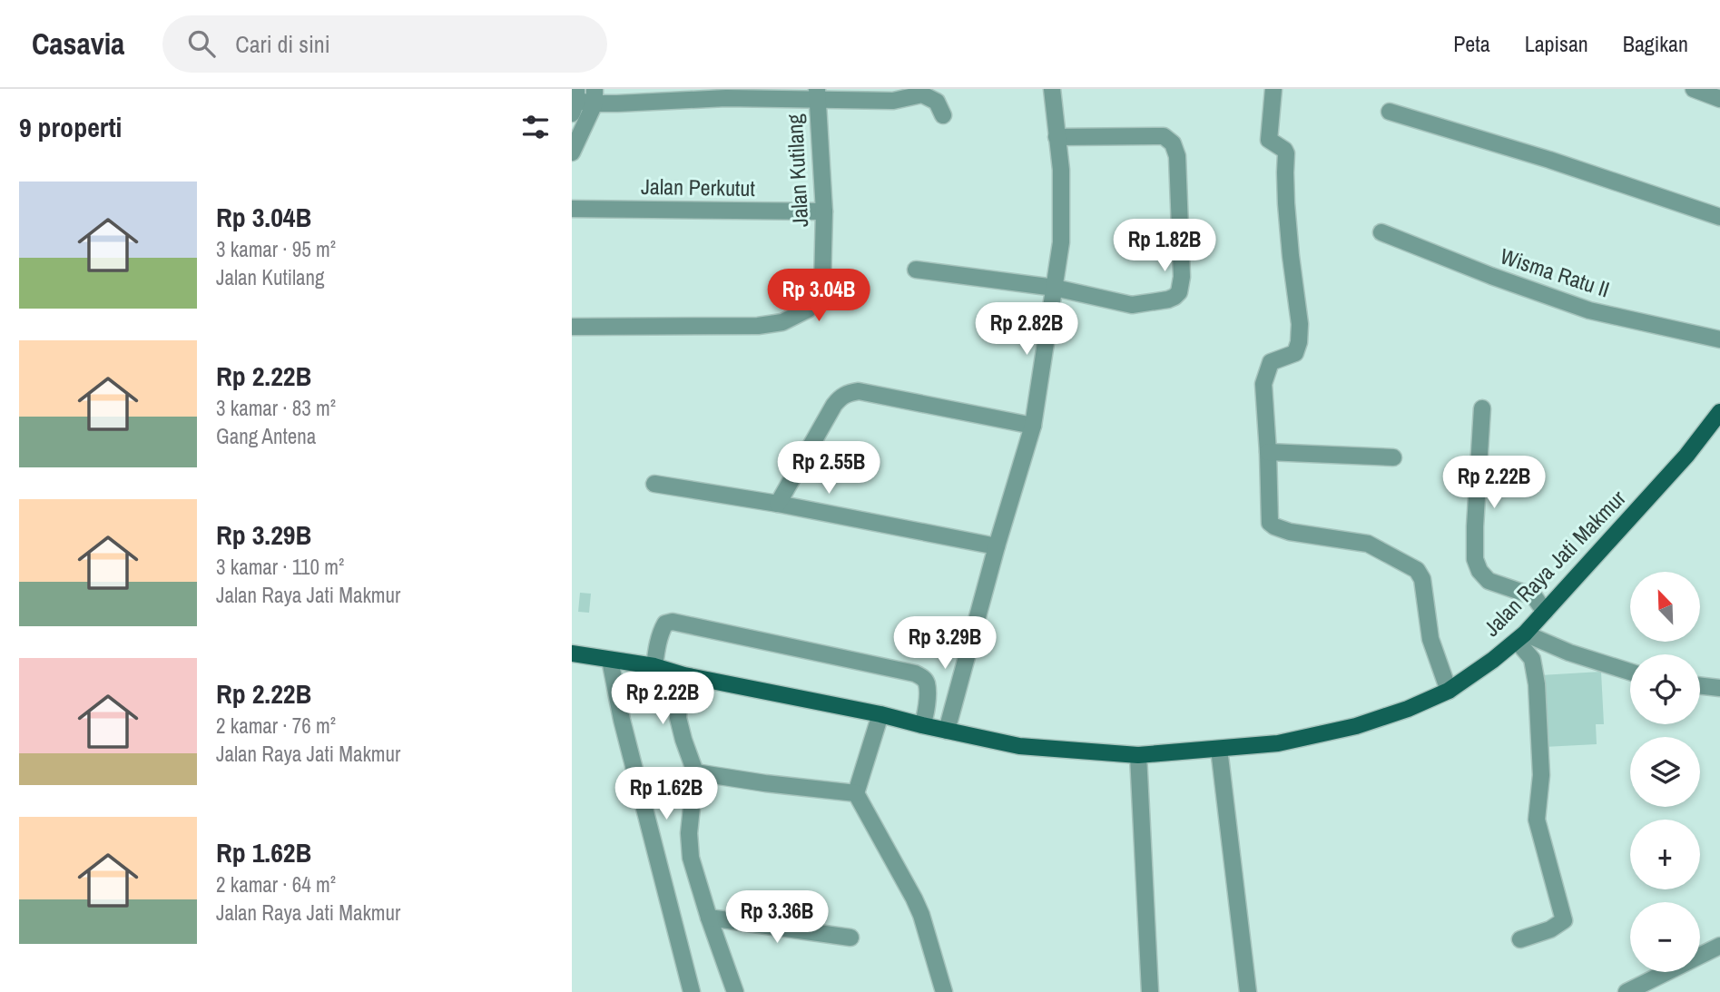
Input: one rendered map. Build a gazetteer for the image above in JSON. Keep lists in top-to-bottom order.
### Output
{
  "streets": {
    "main road": ["Jalan Raya Jati Makmur"],
    "street": ["Jalan Kutilang", "Jalan Perkutut", "Wisma Ratu II"]
  },
  "crossings": [
    ["Jalan Kutilang", "Jalan Perkutut"]
  ],
  "north": "top left",
  "page": {
    "header": "Casavia",
    "search": "Cari di sini",
    "nav": ["Peta", "Lapisan", "Bagikan"],
    "heading": "9 properti",
    "list": [
      {
        "name": "Rp 3.04B",
        "note": "3 kamar · 95 m² · Jalan Kutilang"
      },
      {
        "name": "Rp 2.22B",
        "note": "3 kamar · 83 m² · Gang Antena"
      },
      {
        "name": "Rp 3.29B",
        "note": "3 kamar · 110 m² · Jalan Raya Jati Makmur"
      },
      {
        "name": "Rp 2.22B",
        "note": "2 kamar · 76 m² · Jalan Raya Jati Makmur"
      },
      {
        "name": "Rp 1.62B",
        "note": "2 kamar · 64 m² · Jalan Raya Jati Makmur"
      }
    ],
    "price": [
      "Rp 1.82B",
      "Rp 3.04B",
      "Rp 2.82B",
      "Rp 2.55B",
      "Rp 2.22B",
      "Rp 3.29B",
      "Rp 2.22B",
      "Rp 1.62B",
      "Rp 3.36B"
    ],
    "map_buttons": ["+", "−"]
  }
}
